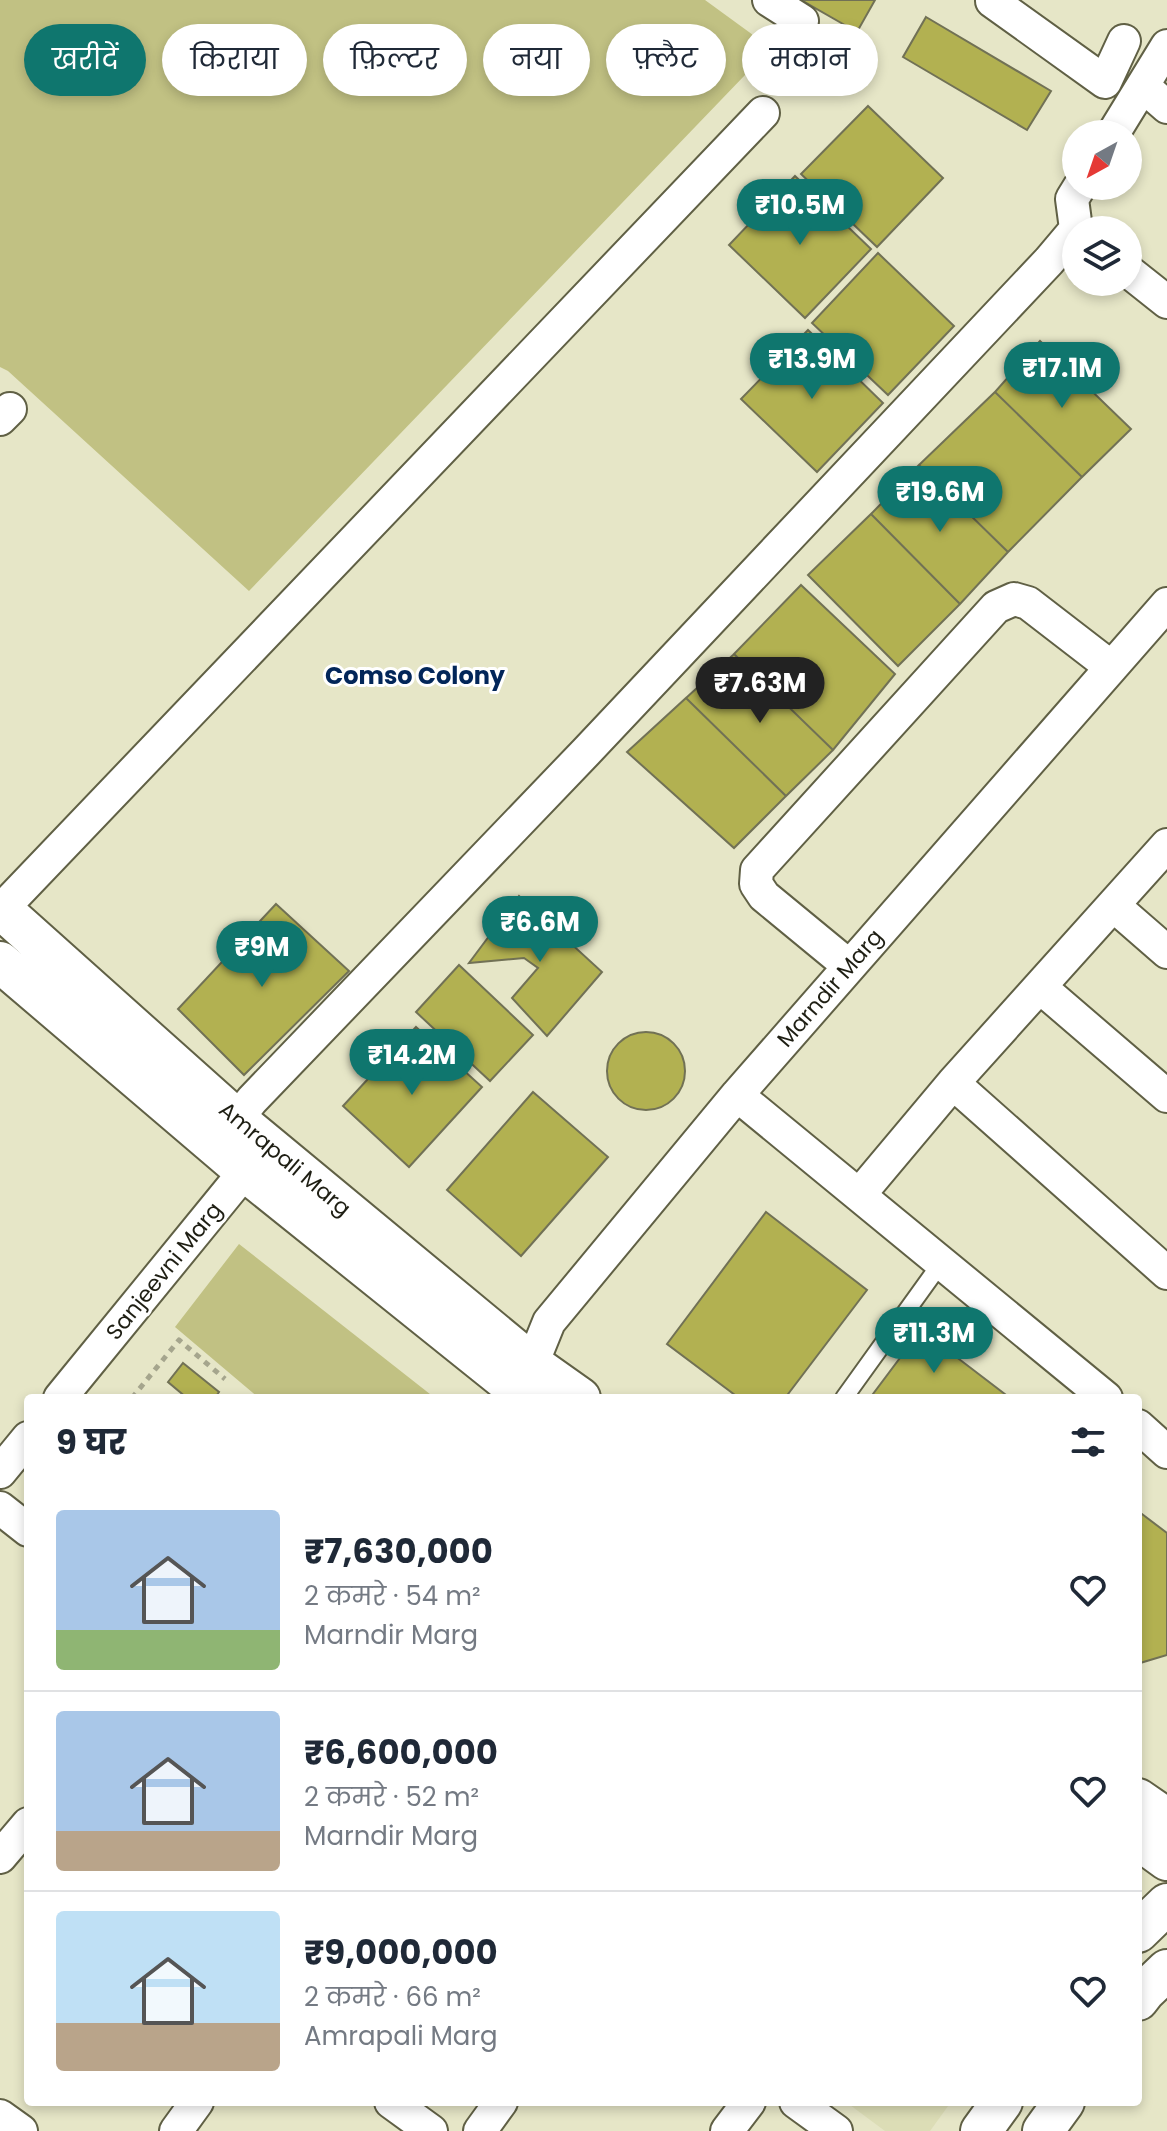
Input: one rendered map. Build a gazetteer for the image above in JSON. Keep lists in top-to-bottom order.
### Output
{
  "streets": {
    "street": ["Marndir Marg", "Amrapali Marg", "Sanjeevni Marg"]
  },
  "crossings": [
    ["Marndir Marg", "Amrapali Marg"],
    ["Amrapali Marg", "Sanjeevni Marg"]
  ],
  "districts": ["Comso Colony"],
  "north": "bottom left",
  "page": {
    "chip": [
      "खरीदें",
      "किराया",
      "फ़िल्टर",
      "नया",
      "फ़्लैट",
      "मकान"
    ],
    "price": [
      "₹10.5M",
      "₹13.9M",
      "₹17.1M",
      "₹19.6M",
      "₹7.63M",
      "₹6.6M",
      "₹9M",
      "₹14.2M",
      "₹11.3M"
    ],
    "heading": "9 घर",
    "list": [
      {
        "name": "₹7,630,000",
        "note": "2 कमरे · 54 m² · Marndir Marg"
      },
      {
        "name": "₹6,600,000",
        "note": "2 कमरे · 52 m² · Marndir Marg"
      },
      {
        "name": "₹9,000,000",
        "note": "2 कमरे · 66 m² · Amrapali Marg"
      }
    ]
  }
}
